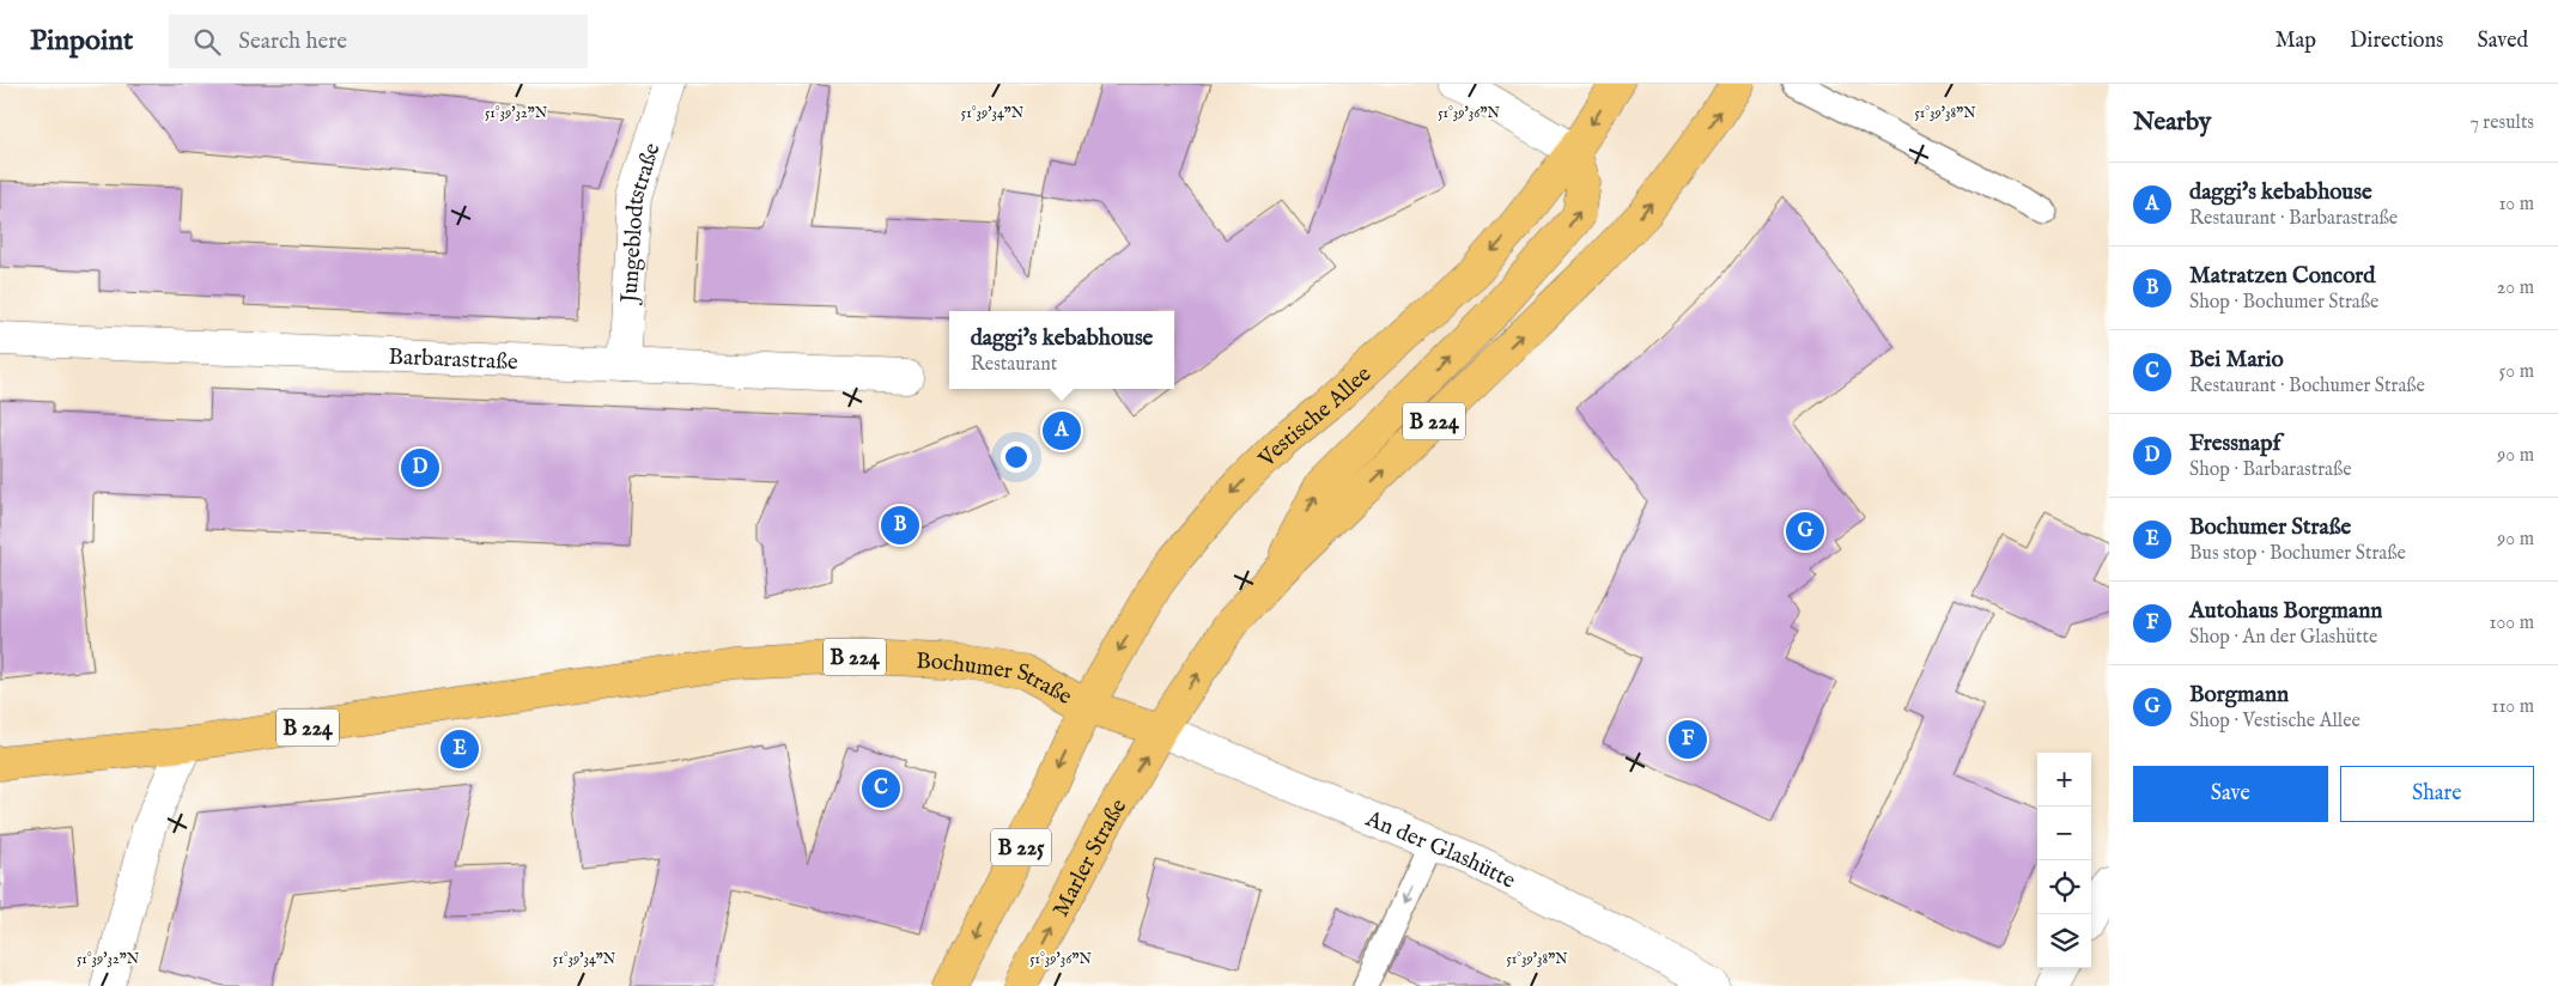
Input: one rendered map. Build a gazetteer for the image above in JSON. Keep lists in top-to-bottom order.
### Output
{
  "streets": {
    "main road": [
      "Vestische Allee",
      "B 224",
      "Bochumer Straße",
      "B 225",
      "Marler Straße"
    ],
    "street": ["Jungeblodtstraße", "Barbarastraße", "An der Glashütte"]
  },
  "crossings": [
    ["Jungeblodtstraße", "Barbarastraße"],
    ["Vestische Allee", "Bochumer Straße"],
    ["Vestische Allee", "B 225"],
    ["B 224", "Bochumer Straße"],
    ["B 224", "An der Glashütte"],
    ["B 224", "Marler Straße"],
    ["Bochumer Straße", "B 225"],
    ["Bochumer Straße", "An der Glashütte"],
    ["Bochumer Straße", "Marler Straße"],
    ["An der Glashütte", "Marler Straße"]
  ],
  "page": {
    "header": "Pinpoint",
    "search": "Search here",
    "nav": ["Map", "Directions", "Saved"],
    "heading": ["Nearby", "7 results"],
    "list": [
      {
        "mark": "A",
        "name": "daggi's kebabhouse",
        "note": "Restaurant · Barbarastraße",
        "value": "10 m"
      },
      {
        "mark": "B",
        "name": "Matratzen Concord",
        "note": "Shop · Bochumer Straße",
        "value": "20 m"
      },
      {
        "mark": "C",
        "name": "Bei Mario",
        "note": "Restaurant · Bochumer Straße",
        "value": "50 m"
      },
      {
        "mark": "D",
        "name": "Fressnapf",
        "note": "Shop · Barbarastraße",
        "value": "90 m"
      },
      {
        "mark": "E",
        "name": "Bochumer Straße",
        "note": "Bus stop · Bochumer Straße",
        "value": "90 m"
      },
      {
        "mark": "F",
        "name": "Autohaus Borgmann",
        "note": "Shop · An der Glashütte",
        "value": "100 m"
      },
      {
        "mark": "G",
        "name": "Borgmann",
        "note": "Shop · Vestische Allee",
        "value": "110 m"
      }
    ],
    "popup": ["daggi's kebabhouse", "Restaurant"],
    "pins": [
      "A",
      "D",
      "B",
      "G",
      "F",
      "E",
      "C"
    ],
    "buttons": ["Save", "Share"],
    "map_buttons": ["+", "−"]
  },
  "coordinates": [
    "51°39'32\"N",
    "51°39'34\"N",
    "51°39'36\"N",
    "51°39'38\"N"
  ]
}
